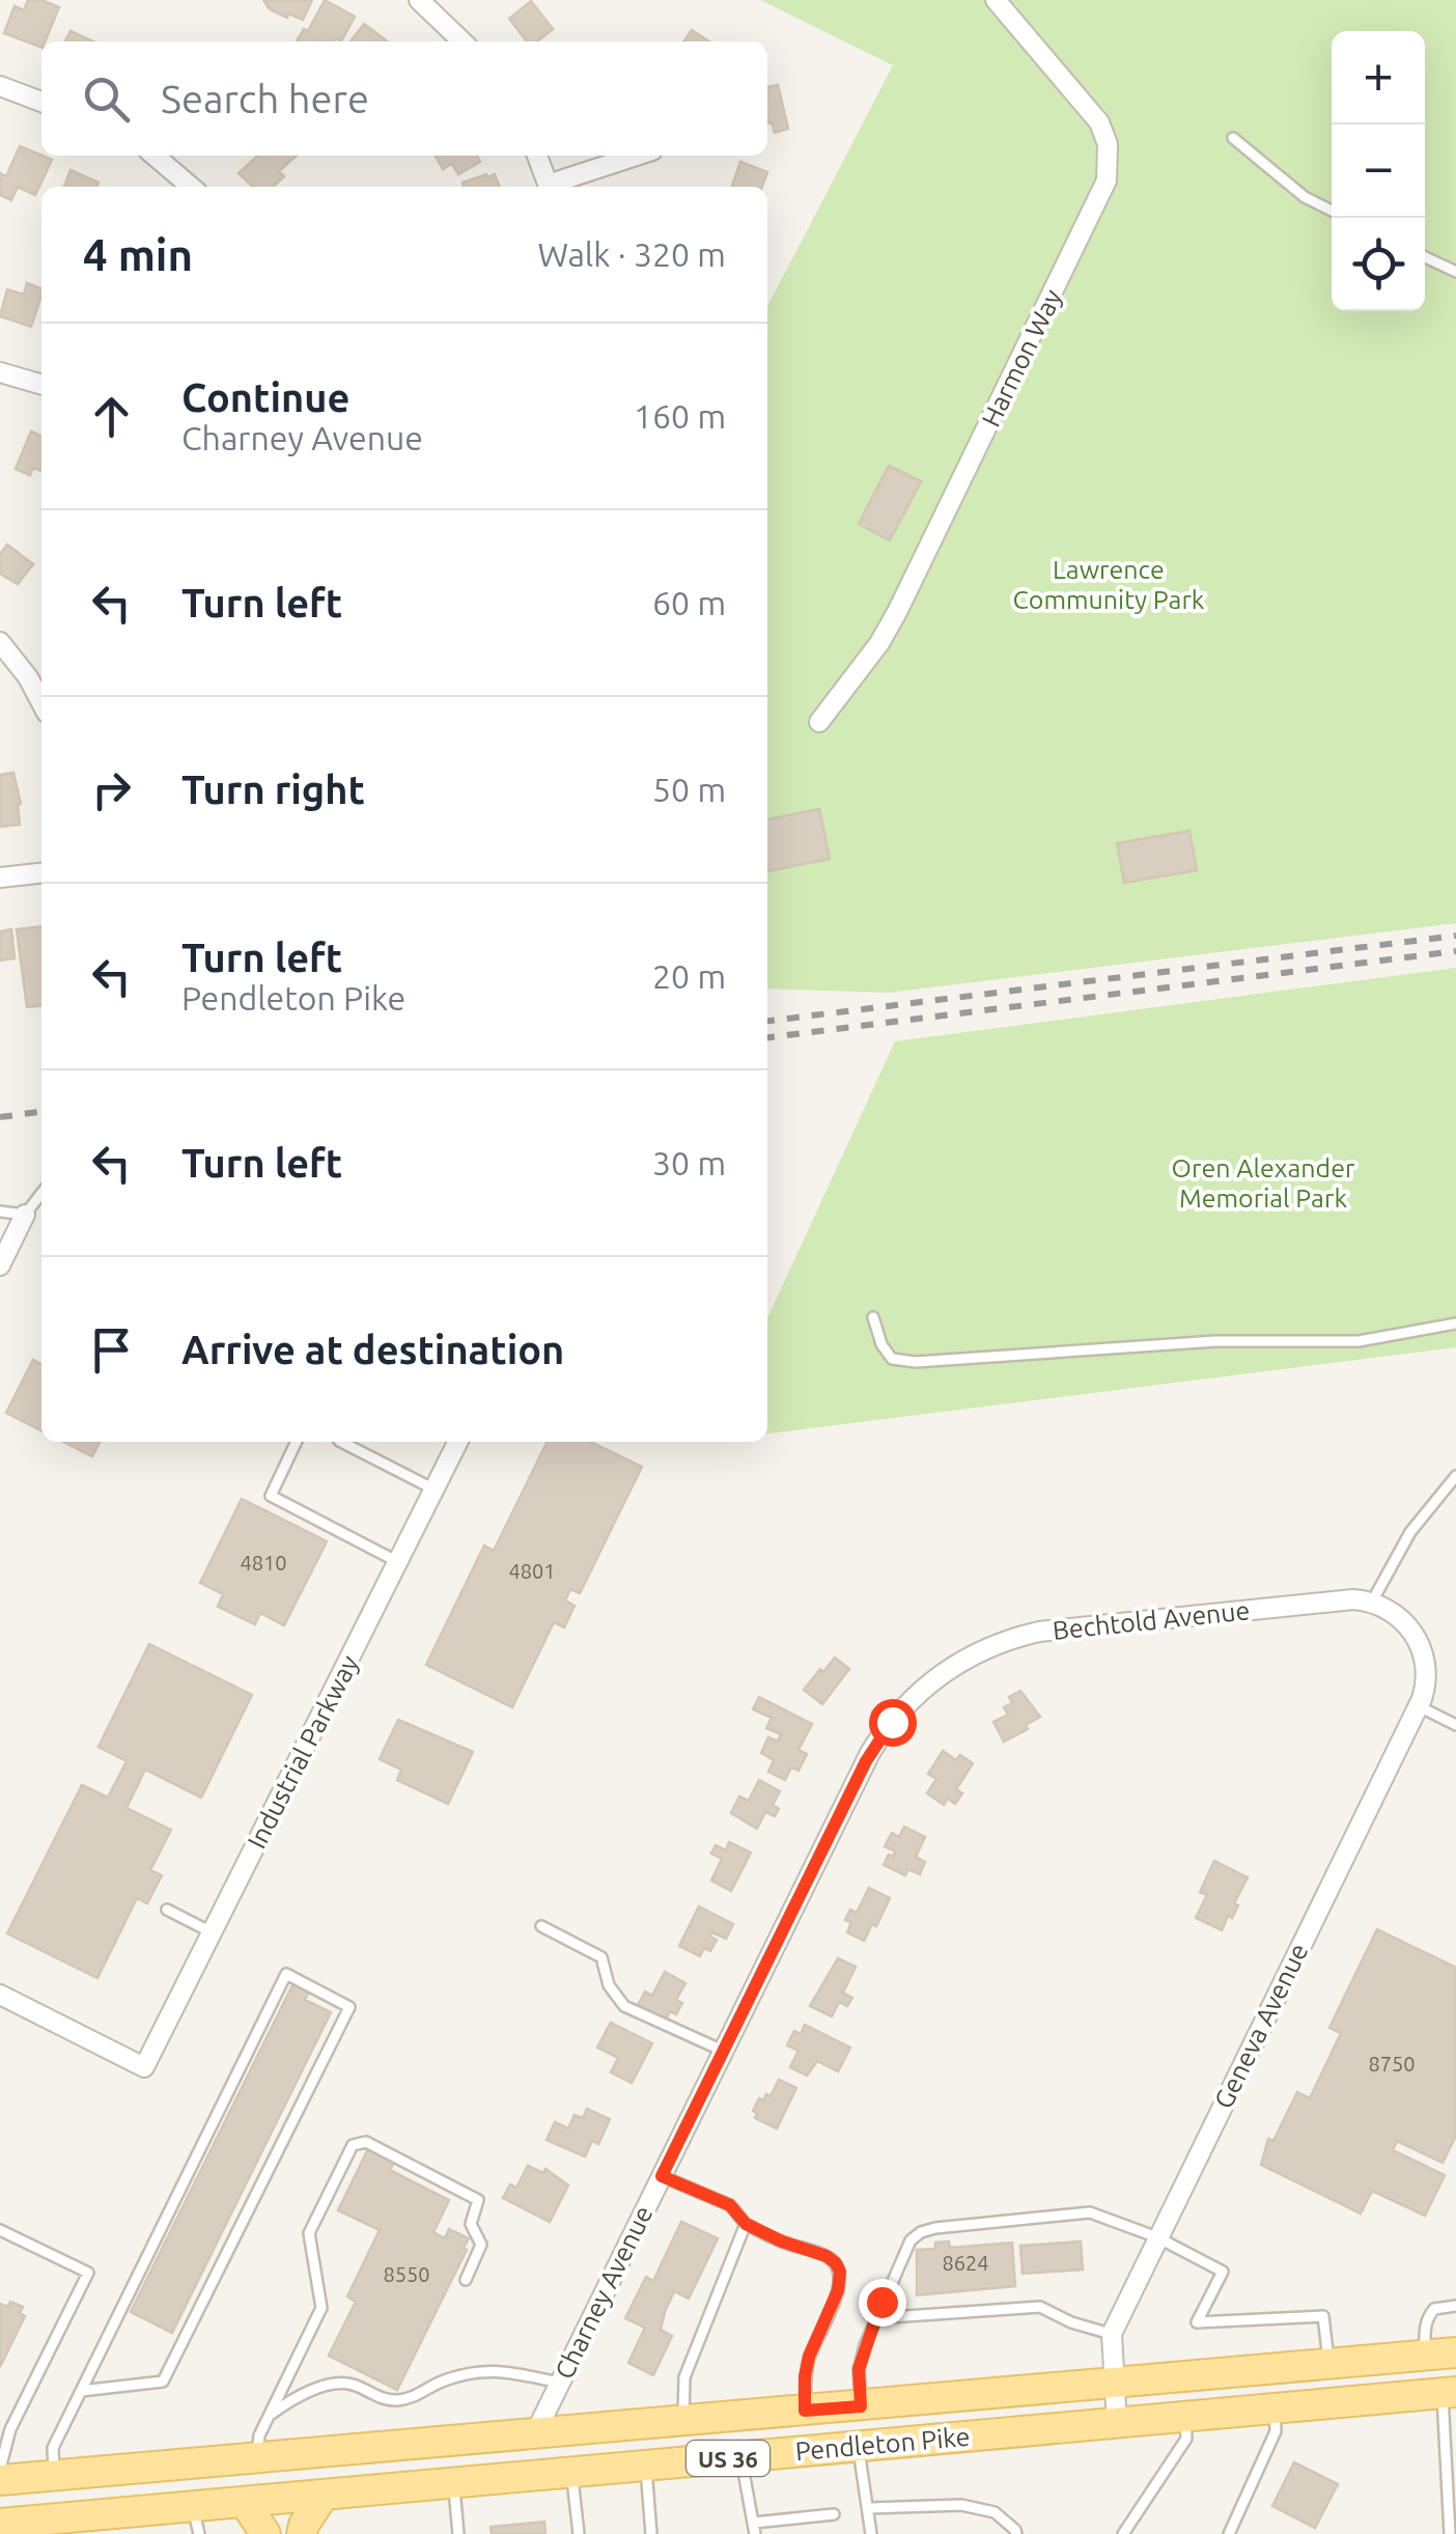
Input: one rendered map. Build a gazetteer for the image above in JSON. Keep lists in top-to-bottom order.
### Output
{
  "streets": {
    "main road": ["Pendleton Pike", "US 36"],
    "street": [
      "Harmon Way",
      "Bechtold Avenue",
      "Industrial Parkway",
      "Geneva Avenue",
      "Charney Avenue"
    ]
  },
  "crossings": [
    ["Bechtold Avenue", "Geneva Avenue"],
    ["Bechtold Avenue", "Charney Avenue"],
    ["Geneva Avenue", "Pendleton Pike"],
    ["Charney Avenue", "Pendleton Pike"]
  ],
  "parks": ["Lawrence Community Park", "Oren Alexander Memorial Park"],
  "house_numbers": [
    "4810",
    "4801",
    "8750",
    "8624",
    "8550"
  ],
  "page": {
    "map_buttons": ["+", "−"],
    "search": "Search here",
    "heading": ["4 min", "Walk · 320 m"],
    "list": [
      ["Continue", "Charney Avenue", "160 m"],
      ["Turn left", "60 m"],
      ["Turn right", "50 m"],
      ["Turn left", "Pendleton Pike", "20 m"],
      ["Turn left", "30 m"],
      "Arrive at destination"
    ]
  }
}
